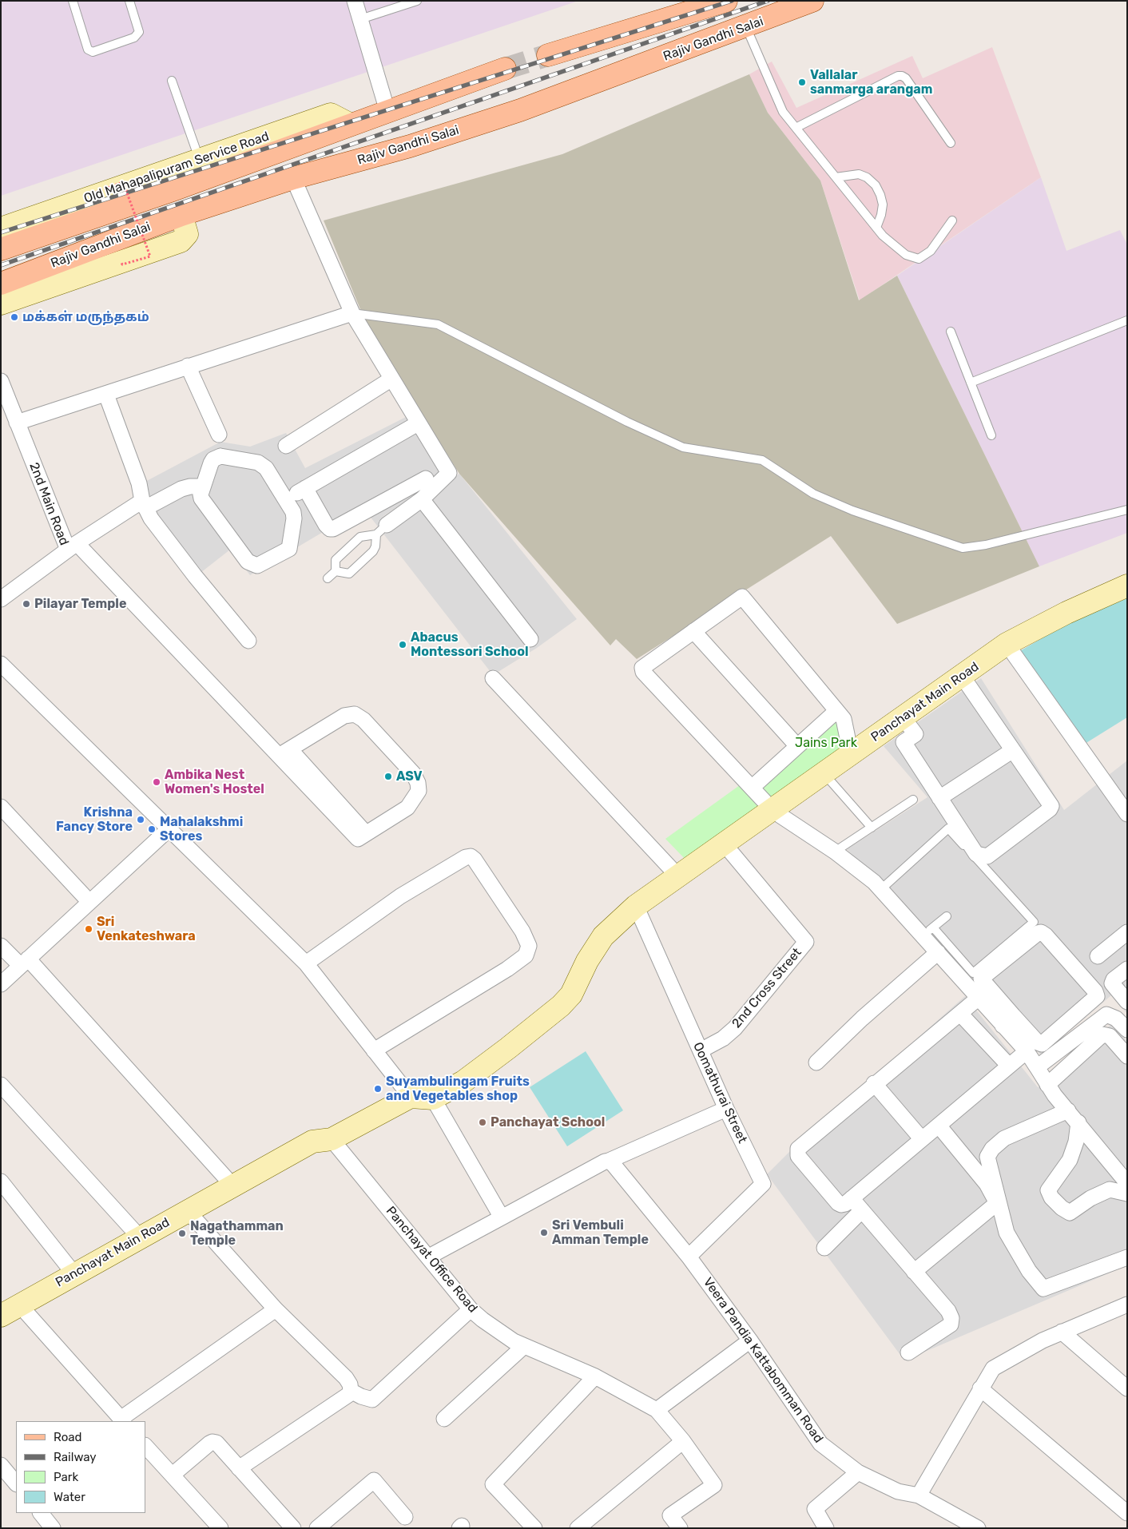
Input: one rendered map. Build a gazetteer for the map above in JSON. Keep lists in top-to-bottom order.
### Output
{
  "streets": {
    "main road": ["Rajiv Gandhi Salai"],
    "street": [
      "Old Mahapalipuram Service Road",
      "2nd Main Road",
      "Panchayat Main Road",
      "2nd Cross Street",
      "Oomathurai Street",
      "Panchayat Office Road",
      "Veera Pandia Kattabomman Road"
    ]
  },
  "crossings": [
    ["Rajiv Gandhi Salai", "Old Mahapalipuram Service Road"],
    ["Panchayat Main Road", "2nd Cross Street"],
    ["Panchayat Main Road", "Oomathurai Street"],
    ["Panchayat Main Road", "Panchayat Office Road"],
    ["2nd Cross Street", "Oomathurai Street"],
    ["Oomathurai Street", "Veera Pandia Kattabomman Road"]
  ],
  "parks": ["Jains Park"],
  "places": [
    "Vallalar sanmarga arangam",
    "மக்கள் மருந்தகம்",
    "Pilayar Temple",
    "Abacus Montessori School",
    "ASV",
    "Ambika Nest Women's Hostel",
    "Krishna Fancy Store",
    "Mahalakshmi Stores",
    "Sri Venkateshwara",
    "Suyambulingam Fruits and Vegetables shop",
    "Panchayat School",
    "Sri Vembuli Amman Temple",
    "Nagathamman Temple"
  ],
  "legend": [
    "Road",
    "Railway",
    "Park",
    "Water"
  ]
}
